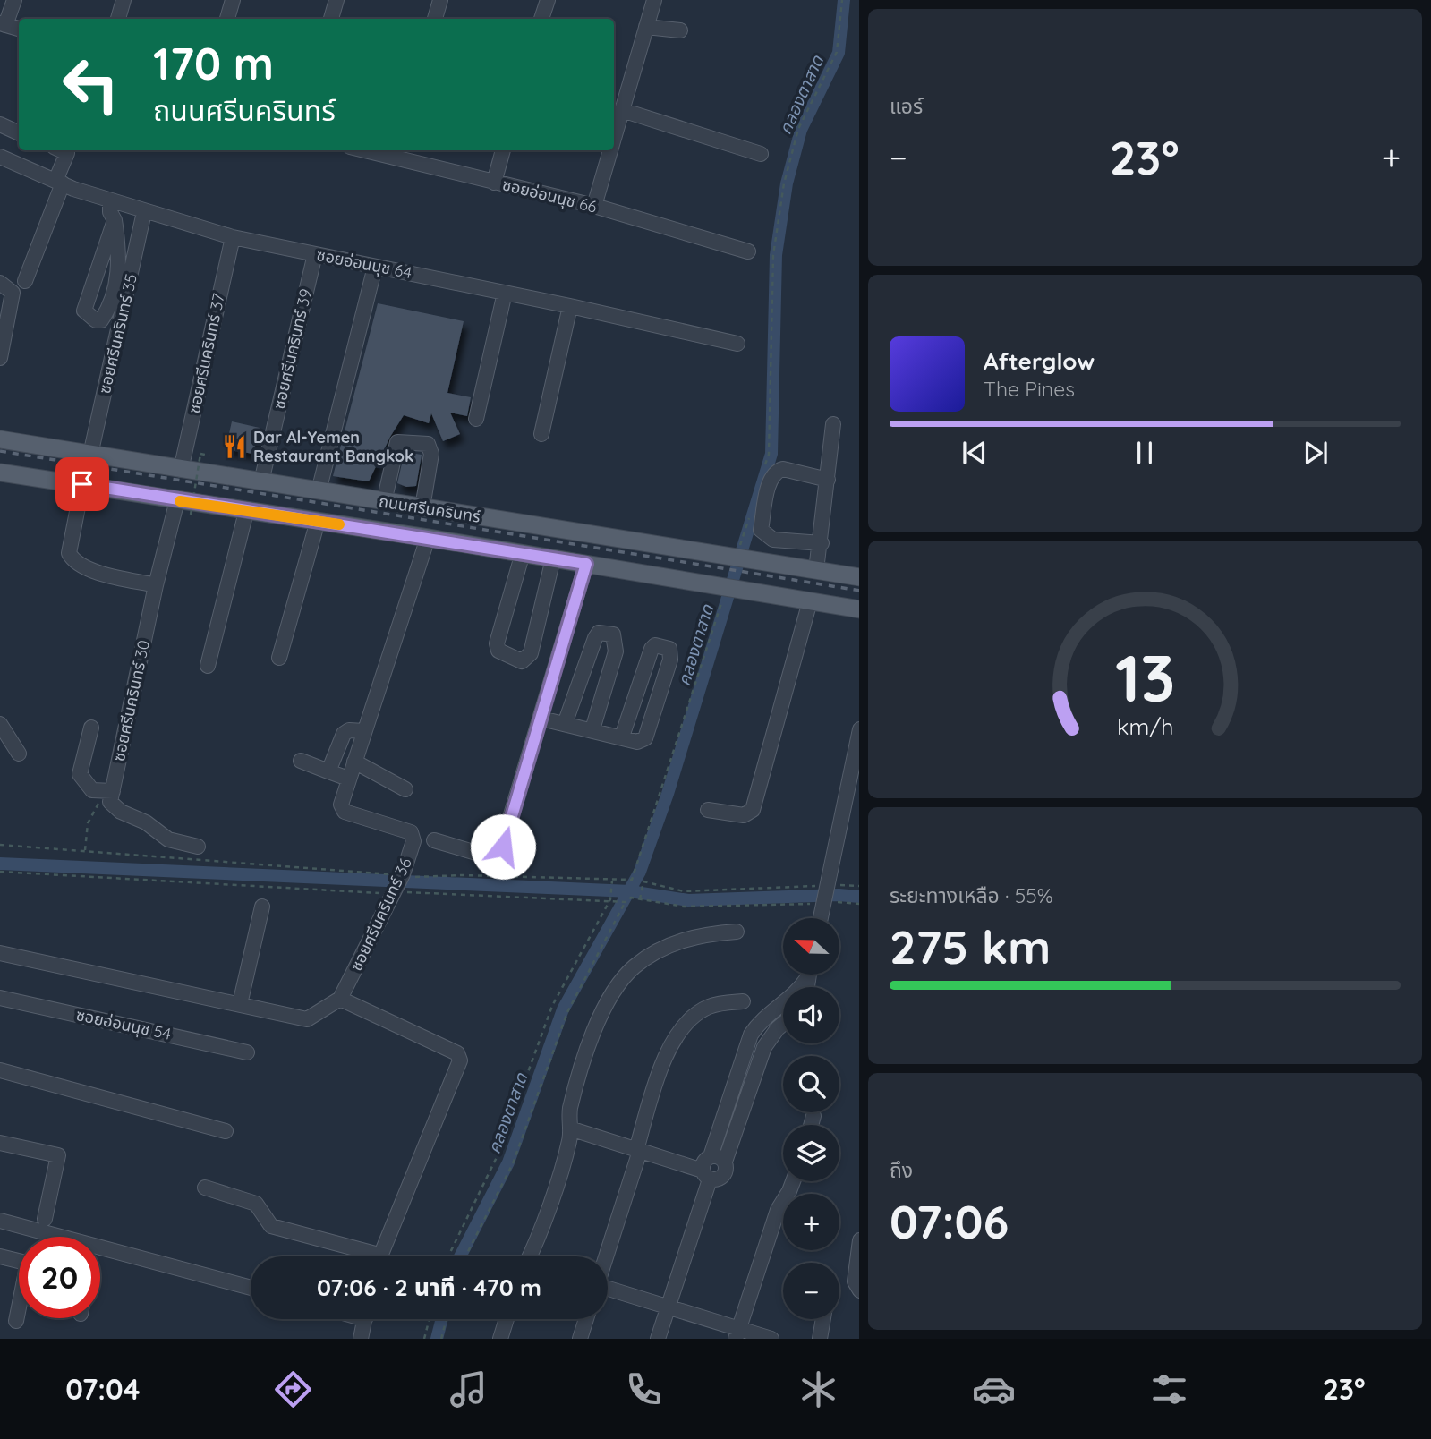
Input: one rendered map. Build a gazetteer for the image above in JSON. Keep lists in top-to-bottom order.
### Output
{
  "streets": {
    "main road": ["ถนนศรีนครินทร์"],
    "street": [
      "ซอยอ่อนนุช 66",
      "ซอยอ่อนนุช 64",
      "ซอยศรีนครินทร์ 35",
      "ซอยศรีนครินทร์ 39",
      "ซอยศรีนครินทร์ 37",
      "ซอยศรีนครินทร์ 30",
      "ซอยศรีนครินทร์ 36",
      "ซอยอ่อนนุช 54"
    ]
  },
  "crossings": [
    ["ซอยอ่อนนุช 64", "ซอยศรีนครินทร์ 35"],
    ["ซอยอ่อนนุช 64", "ซอยศรีนครินทร์ 39"],
    ["ซอยอ่อนนุช 64", "ซอยศรีนครินทร์ 37"],
    ["ซอยศรีนครินทร์ 35", "ถนนศรีนครินทร์"],
    ["ซอยศรีนครินทร์ 39", "ถนนศรีนครินทร์"],
    ["ซอยศรีนครินทร์ 37", "ถนนศรีนครินทร์"],
    ["ถนนศรีนครินทร์", "ซอยศรีนครินทร์ 30"],
    ["ถนนศรีนครินทร์", "ซอยศรีนครินทร์ 36"]
  ],
  "water": ["คลองตาสาด"],
  "places": {
    "restaurant": ["Dar Al-Yemen Restaurant Bangkok"]
  },
  "north": "left",
  "page": {
    "tile": [
      "แอร์",
      ["ระยะทางเหลือ · 55%", "275 km"],
      ["ถึง", "07:06"]
    ],
    "turn": ["170 m", "ถนนศรีนครินทร์"],
    "heat": ["−", "23°", "+"],
    "song": ["Afterglow", "The Pines"],
    "map_buttons": ["+", "−"],
    "limit": "20",
    "trip": "07:06 · 2 นาที · 470 m",
    "tabs": ["07:04", "23°"],
    "gauge": ["13", "km/h"]
  }
}
